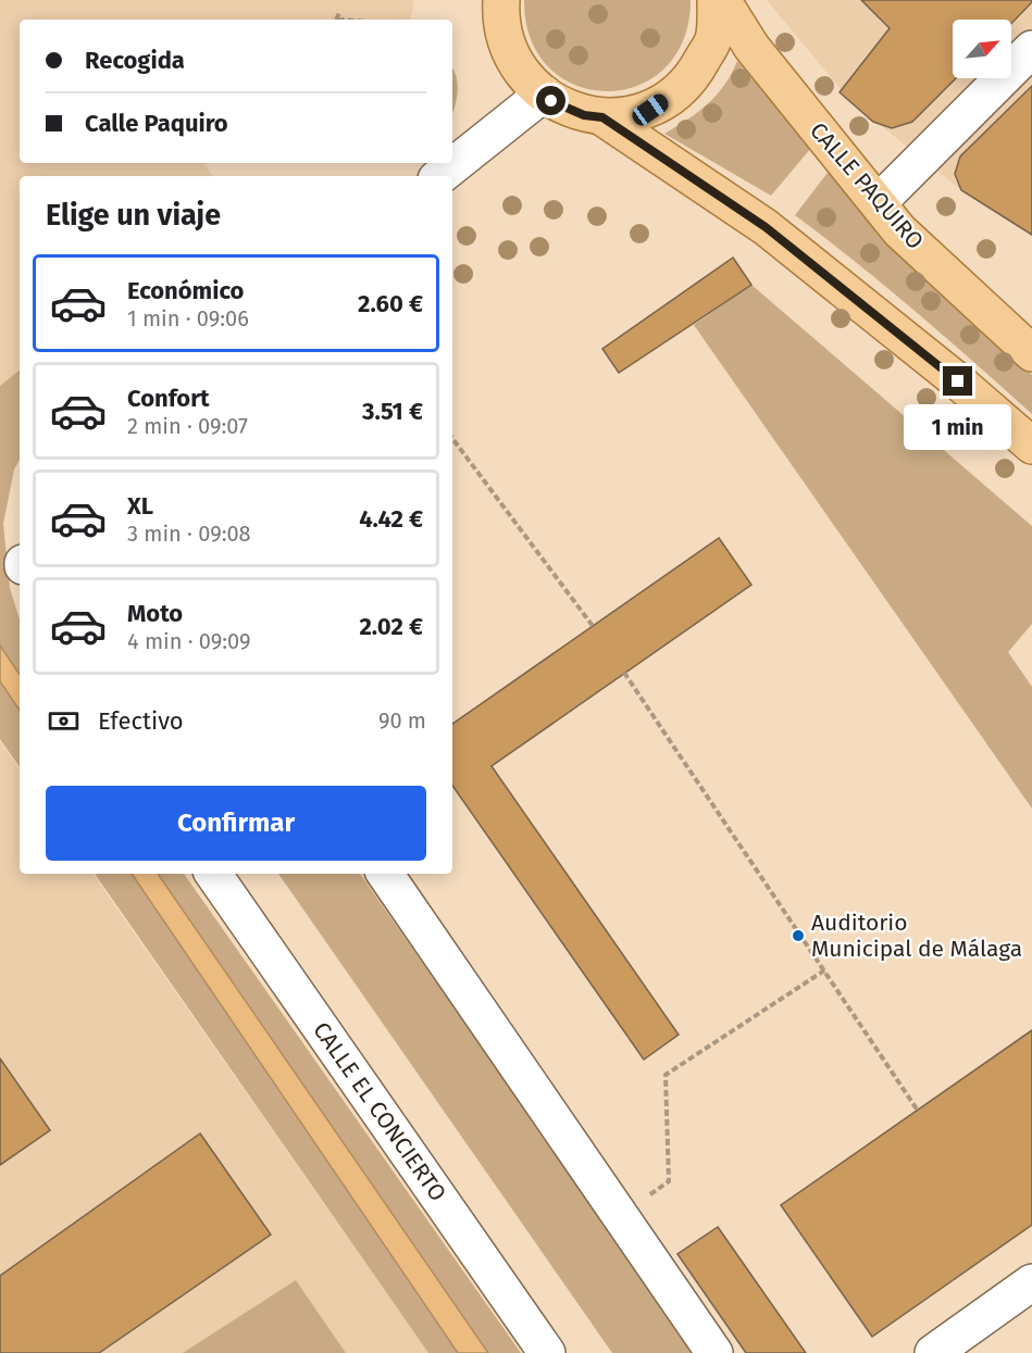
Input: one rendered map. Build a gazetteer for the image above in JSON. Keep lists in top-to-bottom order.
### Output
{
  "streets": {
    "main road": ["CALLE PAQUIRO"],
    "street": ["CALLE EL CONCIERTO"]
  },
  "places": ["Auditorio Municipal de Málaga"],
  "north": "top right",
  "page": {
    "banner": ["Recogida", "Calle Paquiro"],
    "heading": "Elige un viaje",
    "list": [
      {
        "name": "Económico",
        "note": "1 min · 09:06",
        "value": "2.60 €"
      },
      {
        "name": "Confort",
        "note": "2 min · 09:07",
        "value": "3.51 €"
      },
      {
        "name": "XL",
        "note": "3 min · 09:08",
        "value": "4.42 €"
      },
      {
        "name": "Moto",
        "note": "4 min · 09:09",
        "value": "2.02 €"
      }
    ],
    "bubble": "1 min",
    "pay": ["Efectivo", "90 m"],
    "buttons": "Confirmar"
  }
}
